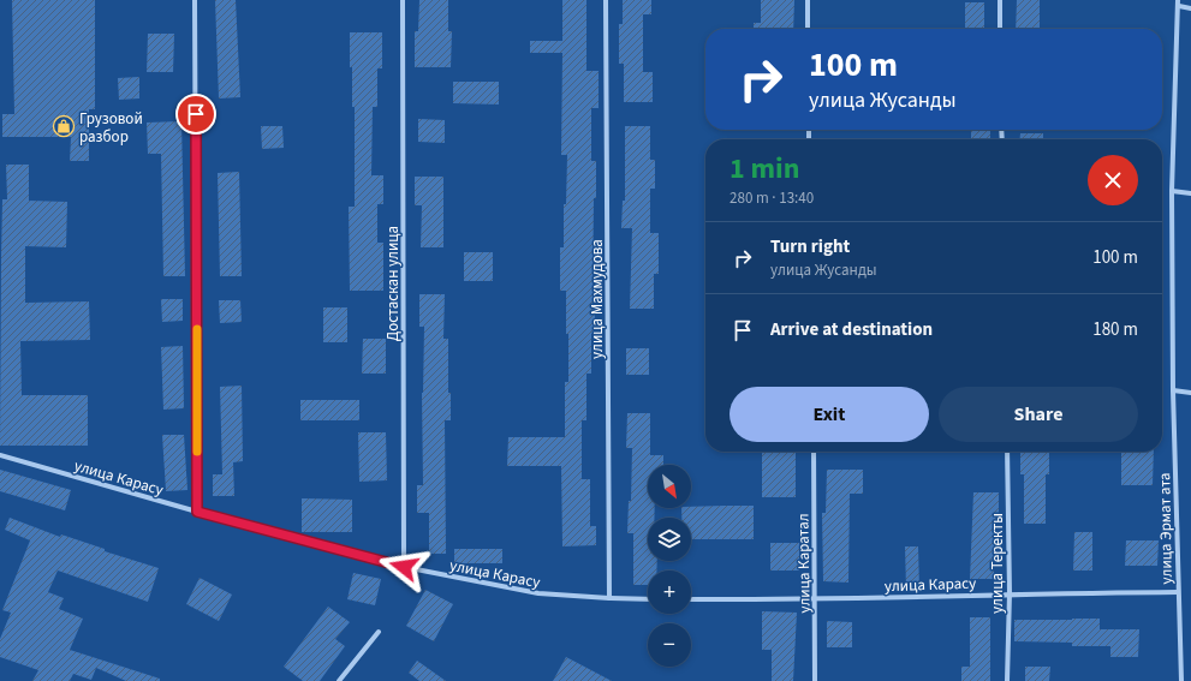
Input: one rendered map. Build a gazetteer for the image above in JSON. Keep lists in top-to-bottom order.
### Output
{
  "streets": {
    "street": [
      "Достаскан улица",
      "улица Махмудова",
      "улица Карасу",
      "улица Эрмат ата",
      "улица Каратал",
      "улица Теректы"
    ]
  },
  "crossings": [
    ["Достаскан улица", "улица Карасу"],
    ["улица Махмудова", "улица Карасу"],
    ["улица Карасу", "улица Эрмат ата"],
    ["улица Карасу", "улица Каратал"],
    ["улица Карасу", "улица Теректы"]
  ],
  "places": {
    "shop": ["Грузовой разбор"]
  },
  "north": "bottom right",
  "page": {
    "turn": ["100 m", "улица Жусанды"],
    "heading": ["1 min", "280 m · 13:40"],
    "list": [
      {
        "name": "Turn right",
        "note": "улица Жусанды",
        "value": "100 m"
      },
      {
        "name": "Arrive at destination",
        "value": "180 m"
      }
    ],
    "buttons": ["Exit", "Share"],
    "map_buttons": ["+", "−"]
  }
}
